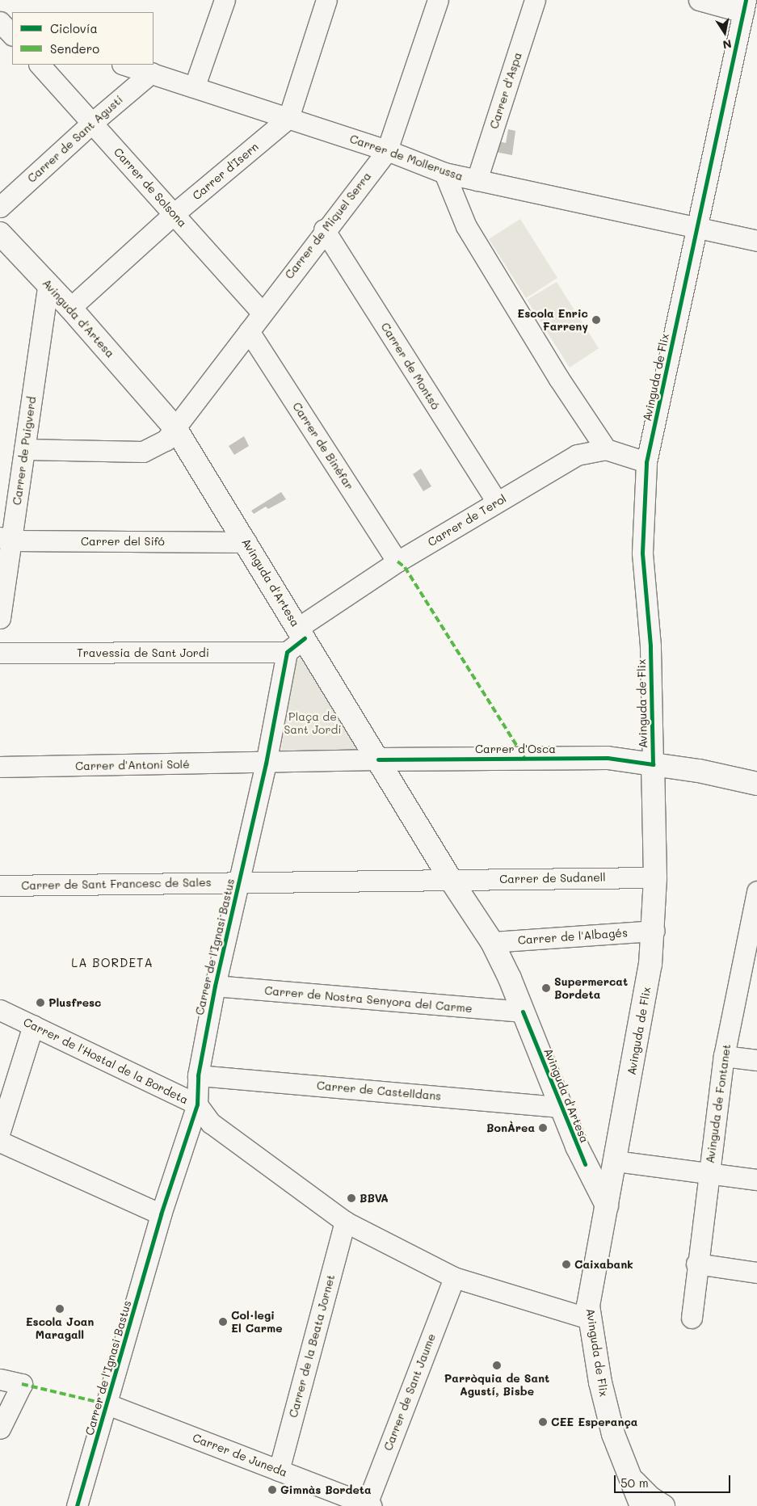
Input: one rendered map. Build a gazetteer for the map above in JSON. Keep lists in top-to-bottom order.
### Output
{
  "streets": {
    "main road": ["Avinguda d'Artesa", "Avinguda de Flix", "Carrer d'Osca"],
    "street": [
      "Carrer d'Aspa",
      "Carrer de Sant Agustí",
      "Carrer de Mollerussa",
      "Carrer d'Isern",
      "Carrer de Solsona",
      "Carrer de Miquel Serra",
      "Carrer de Montsó",
      "Carrer de Binèfar",
      "Carrer de Puigverd",
      "Carrer de Terol",
      "Carrer del Sifó",
      "Travessia de Sant Jordi",
      "Carrer d'Antoni Solé",
      "Carrer de Sudanell",
      "Carrer de Sant Francesc de Sales",
      "Carrer de l'Albagés",
      "Carrer de l'Ignasi Bastus",
      "Carrer de Nostra Senyora del Carme",
      "Carrer de l'Hostal de la Bordeta",
      "Carrer de Castelldans",
      "Avinguda de Fontanet",
      "Carrer de la Beata Jornet",
      "Carrer de Sant Jaume",
      "Carrer de Juneda"
    ]
  },
  "crossings": [
    ["Carrer d'Aspa", "Carrer de Mollerussa"],
    ["Carrer de Sant Agustí", "Carrer de Mollerussa"],
    ["Carrer de Sant Agustí", "Carrer de Solsona"],
    ["Carrer de Mollerussa", "Carrer d'Isern"],
    ["Carrer de Mollerussa", "Carrer de Miquel Serra"],
    ["Carrer de Mollerussa", "Avinguda de Flix"],
    ["Carrer d'Isern", "Carrer de Solsona"],
    ["Carrer d'Isern", "Avinguda d'Artesa"],
    ["Carrer de Solsona", "Carrer de Miquel Serra"],
    ["Carrer de Miquel Serra", "Avinguda d'Artesa"],
    ["Carrer de Miquel Serra", "Carrer de Montsó"],
    ["Carrer de Miquel Serra", "Carrer de Binèfar"],
    ["Carrer de Miquel Serra", "Carrer de Puigverd"],
    ["Avinguda d'Artesa", "Avinguda de Flix"],
    ["Avinguda d'Artesa", "Carrer de Puigverd"],
    ["Avinguda d'Artesa", "Carrer de Terol"],
    ["Avinguda d'Artesa", "Carrer del Sifó"],
    ["Avinguda d'Artesa", "Carrer d'Osca"],
    ["Avinguda d'Artesa", "Carrer de Sudanell"],
    ["Avinguda d'Artesa", "Carrer de Sant Francesc de Sales"],
    ["Avinguda d'Artesa", "Carrer de l'Albagés"],
    ["Avinguda d'Artesa", "Carrer de Nostra Senyora del Carme"],
    ["Avinguda d'Artesa", "Carrer de Castelldans"],
    ["Carrer de Montsó", "Carrer de Terol"],
    ["Avinguda de Flix", "Carrer de Terol"],
    ["Avinguda de Flix", "Carrer d'Osca"],
    ["Avinguda de Flix", "Carrer de Sudanell"],
    ["Avinguda de Flix", "Carrer de l'Albagés"],
    ["Avinguda de Flix", "Carrer de l'Hostal de la Bordeta"],
    ["Carrer de Binèfar", "Carrer de Terol"],
    ["Carrer de Puigverd", "Carrer del Sifó"],
    ["Carrer d'Antoni Solé", "Carrer de l'Ignasi Bastus"],
    ["Carrer de Sudanell", "Carrer de Sant Francesc de Sales"],
    ["Carrer de Sant Francesc de Sales", "Carrer de l'Ignasi Bastus"],
    ["Carrer de l'Ignasi Bastus", "Carrer de Nostra Senyora del Carme"],
    ["Carrer de l'Ignasi Bastus", "Carrer de l'Hostal de la Bordeta"],
    ["Carrer de l'Ignasi Bastus", "Carrer de Castelldans"],
    ["Carrer de l'Ignasi Bastus", "Carrer de Juneda"],
    ["Carrer de l'Hostal de la Bordeta", "Carrer de la Beata Jornet"],
    ["Carrer de l'Hostal de la Bordeta", "Carrer de Sant Jaume"],
    ["Carrer de la Beata Jornet", "Carrer de Juneda"],
    ["Carrer de Sant Jaume", "Carrer de Juneda"]
  ],
  "districts": ["LA BORDETA"],
  "parks": ["Plaça de Sant Jordi"],
  "places": [
    "Escola Enric Farreny",
    "Supermercat Bordeta",
    "Plusfresc",
    "BonÀrea",
    "BBVA",
    "Caixabank",
    "Escola Joan Maragall",
    "Col·legi El Carme",
    "Parròquia de Sant Agustí, Bisbe",
    "CEE Esperança",
    "Gimnàs Bordeta"
  ],
  "legend": ["Ciclovía", "Sendero"],
  "scale_bar": "50 m",
  "north": "bottom"
}
